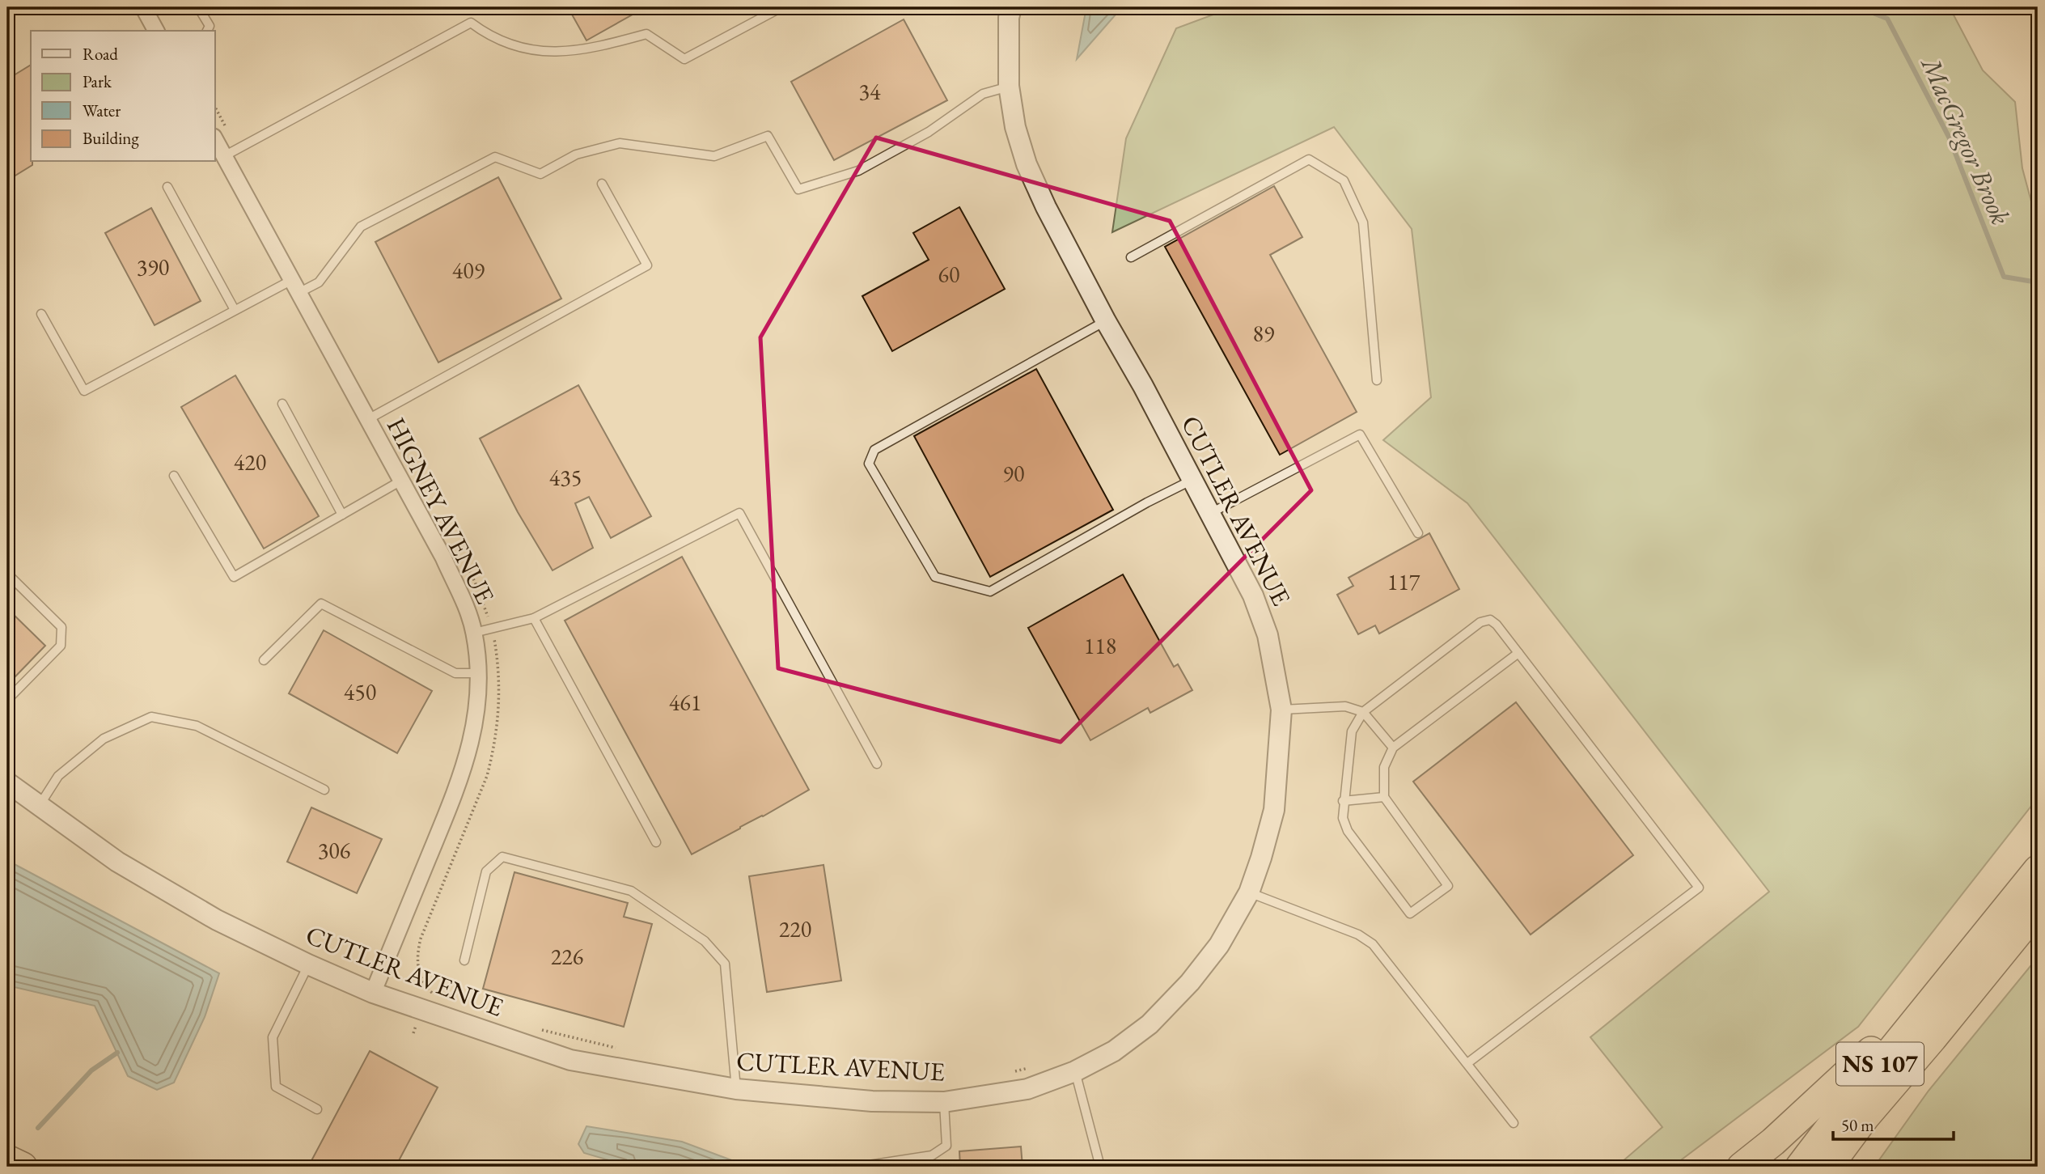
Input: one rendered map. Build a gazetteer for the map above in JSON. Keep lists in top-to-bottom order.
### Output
{
  "streets": {
    "highway": ["NS 107"],
    "street": ["HIGNEY AVENUE", "CUTLER AVENUE"]
  },
  "crossings": [
    ["HIGNEY AVENUE", "CUTLER AVENUE"]
  ],
  "water": ["MacGregor Brook"],
  "house_numbers": [
    "34",
    "390",
    "409",
    "60",
    "89",
    "420",
    "90",
    "435",
    "117",
    "118",
    "450",
    "461",
    "306",
    "220",
    "226"
  ],
  "legend": [
    "Road",
    "Park",
    "Water",
    "Building"
  ],
  "scale_bar": "50 m"
}
